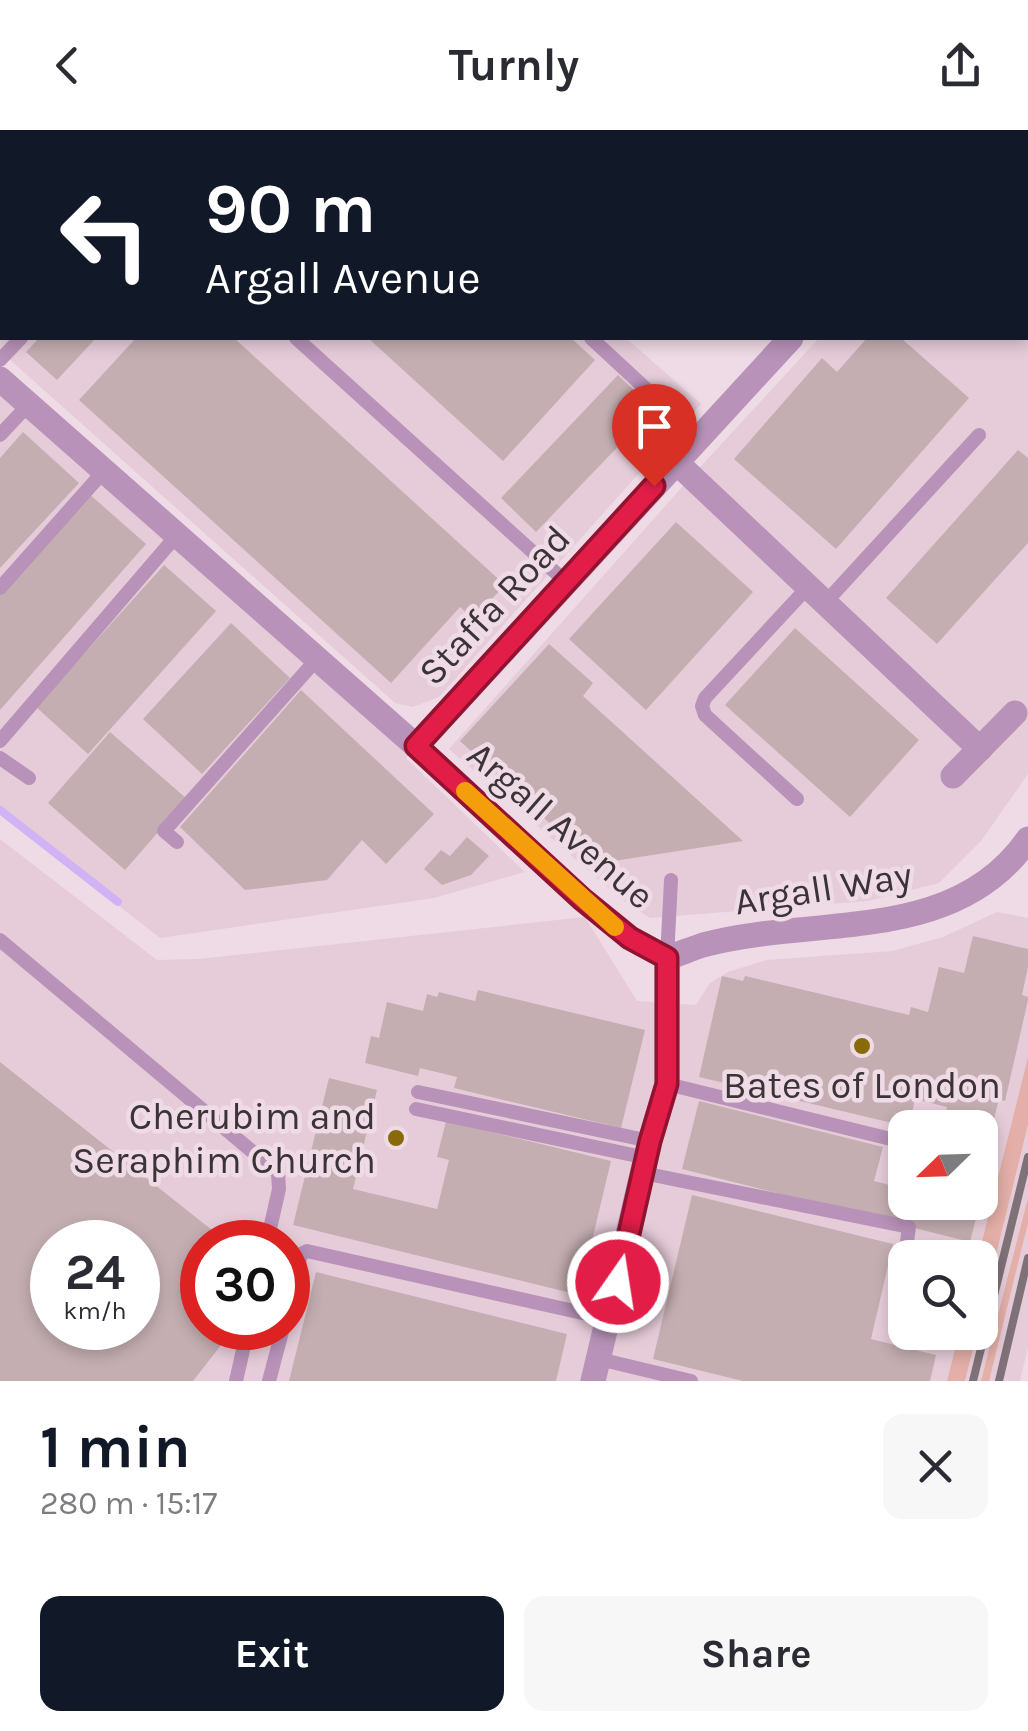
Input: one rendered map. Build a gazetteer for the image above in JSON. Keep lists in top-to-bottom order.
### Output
{
  "streets": {
    "street": ["Staffa Road", "Argall Avenue", "Argall Way"]
  },
  "crossings": [
    ["Staffa Road", "Argall Avenue"],
    ["Argall Avenue", "Argall Way"]
  ],
  "places": ["Bates of London", "Cherubim and Seraphim Church"],
  "north": "bottom left",
  "page": {
    "header": "Turnly",
    "turn": ["90 m", "Argall Avenue"],
    "speed": "24 km/h",
    "limit": "30",
    "heading": ["1 min", "280 m · 15:17"],
    "buttons": ["Exit", "Share"]
  }
}
